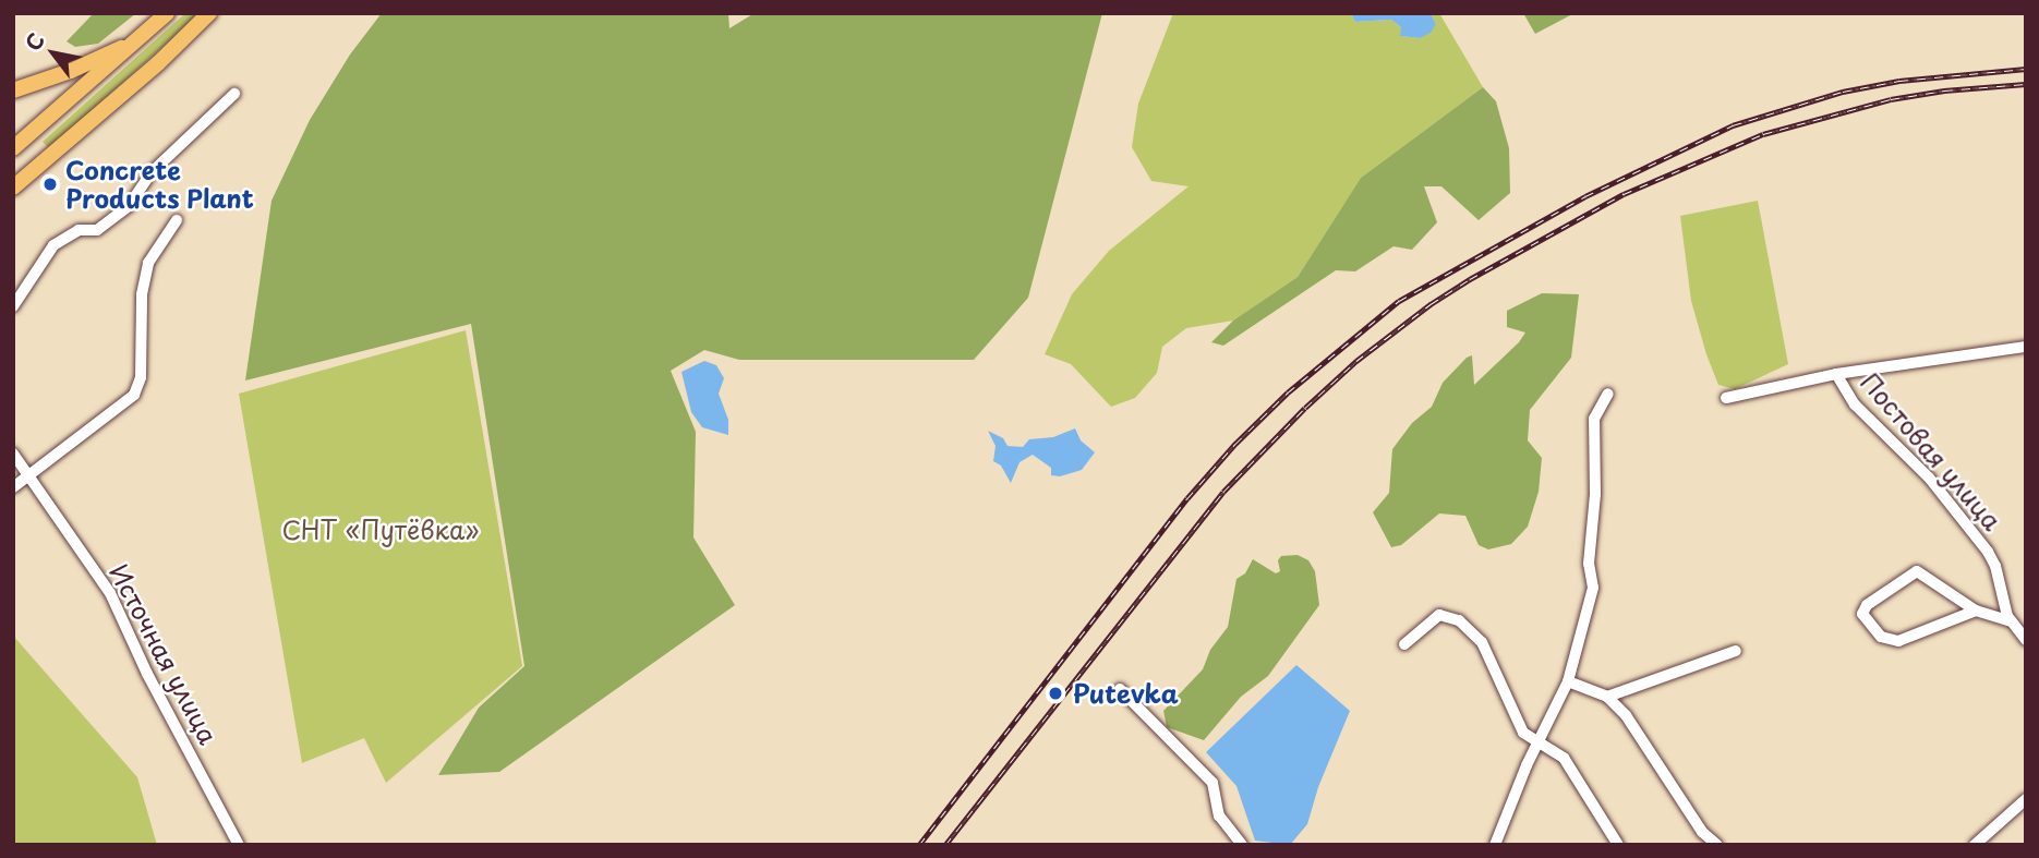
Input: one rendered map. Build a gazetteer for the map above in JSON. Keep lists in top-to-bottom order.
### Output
{
  "streets": {
    "street": ["Постовая улица", "Источная улица"]
  },
  "parks": ["СНТ «Путёвка»"],
  "places": ["Concrete Products Plant", "Putevka"],
  "north": "top left"
}
